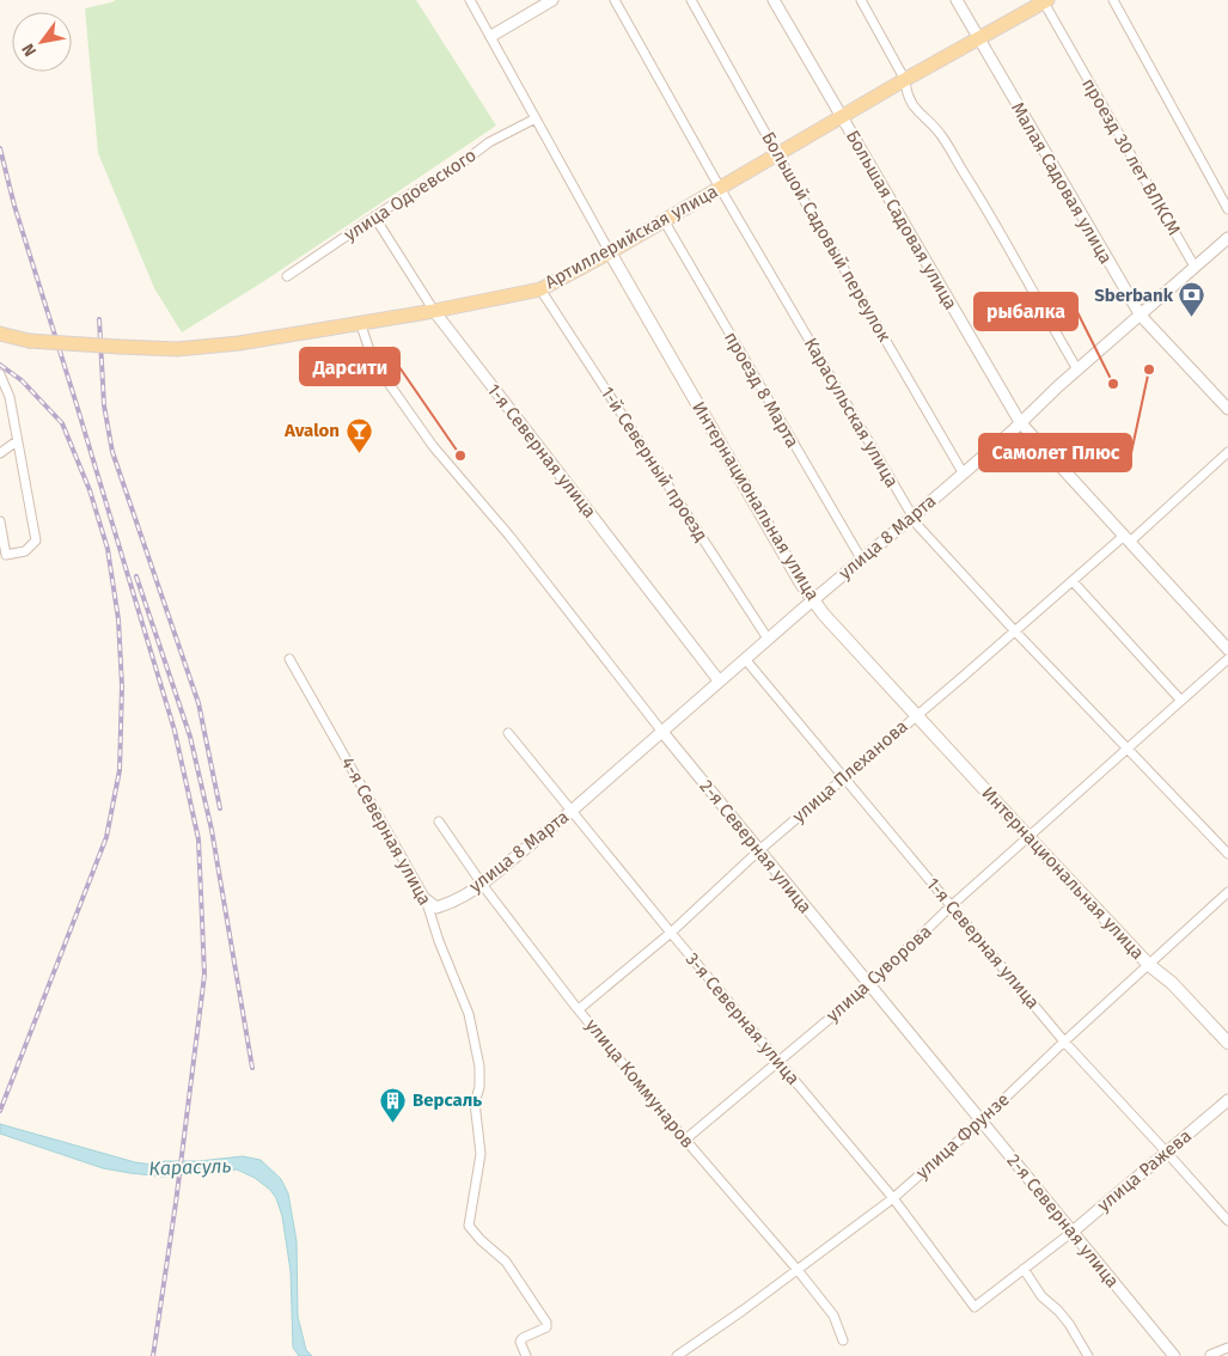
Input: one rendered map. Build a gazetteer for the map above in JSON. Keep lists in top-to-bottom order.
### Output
{
  "streets": {
    "main road": ["Артиллерийская улица", "Интернациональная улица"],
    "street": [
      "проезд 30 лет ВЛКСМ",
      "Малая Садовая улица",
      "улица Одоевского",
      "Большая Садовая улица",
      "Большой Садовый переулок",
      "проезд 8 Марта",
      "Карасульская улица",
      "1-я Северная улица",
      "1-й Северный проезд",
      "улица 8 Марта",
      "улица Плеханова",
      "4-я Северная улица",
      "2-я Северная улица",
      "улица Суворова",
      "3-я Северная улица",
      "улица Коммунаров",
      "улица Фрунзе",
      "улица Ражева"
    ]
  },
  "crossings": [
    ["проезд 30 лет ВЛКСМ", "Артиллерийская улица"],
    ["проезд 30 лет ВЛКСМ", "улица 8 Марта"],
    ["Малая Садовая улица", "Артиллерийская улица"],
    ["Малая Садовая улица", "улица 8 Марта"],
    ["улица Одоевского", "1-я Северная улица"],
    ["улица Одоевского", "Интернациональная улица"],
    ["Большая Садовая улица", "Артиллерийская улица"],
    ["Большая Садовая улица", "улица 8 Марта"],
    ["Большая Садовая улица", "улица Плеханова"],
    ["Артиллерийская улица", "Большой Садовый переулок"],
    ["Артиллерийская улица", "проезд 8 Марта"],
    ["Артиллерийская улица", "Карасульская улица"],
    ["Артиллерийская улица", "1-я Северная улица"],
    ["Артиллерийская улица", "1-й Северный проезд"],
    ["Артиллерийская улица", "Интернациональная улица"],
    ["Артиллерийская улица", "2-я Северная улица"],
    ["Большой Садовый переулок", "улица 8 Марта"],
    ["проезд 8 Марта", "улица 8 Марта"],
    ["Карасульская улица", "улица 8 Марта"],
    ["Карасульская улица", "улица Плеханова"],
    ["Карасульская улица", "улица Суворова"],
    ["1-я Северная улица", "улица 8 Марта"],
    ["1-я Северная улица", "улица Плеханова"],
    ["1-я Северная улица", "улица Суворова"],
    ["1-я Северная улица", "улица Фрунзе"],
    ["1-я Северная улица", "улица Ражева"],
    ["1-й Северный проезд", "улица 8 Марта"],
    ["Интернациональная улица", "улица 8 Марта"],
    ["Интернациональная улица", "улица Плеханова"],
    ["Интернациональная улица", "улица Суворова"],
    ["Интернациональная улица", "улица Фрунзе"],
    ["улица 8 Марта", "4-я Северная улица"],
    ["улица 8 Марта", "2-я Северная улица"],
    ["улица 8 Марта", "3-я Северная улица"],
    ["улица 8 Марта", "улица Коммунаров"],
    ["улица Плеханова", "2-я Северная улица"],
    ["улица Плеханова", "3-я Северная улица"],
    ["улица Плеханова", "улица Коммунаров"],
    ["2-я Северная улица", "улица Суворова"],
    ["2-я Северная улица", "улица Фрунзе"],
    ["2-я Северная улица", "улица Ражева"],
    ["улица Суворова", "3-я Северная улица"],
    ["улица Суворова", "улица Коммунаров"],
    ["3-я Северная улица", "улица Фрунзе"],
    ["3-я Северная улица", "улица Ражева"],
    ["улица Коммунаров", "улица Фрунзе"]
  ],
  "water": ["Карасуль"],
  "places": {
    "bank": ["Sberbank"],
    "other": ["Самолет Плюс", "рыбалка", "Дарсити"],
    "bar": ["Avalon"],
    "building": ["Версаль"]
  },
  "north": "bottom left"
}
